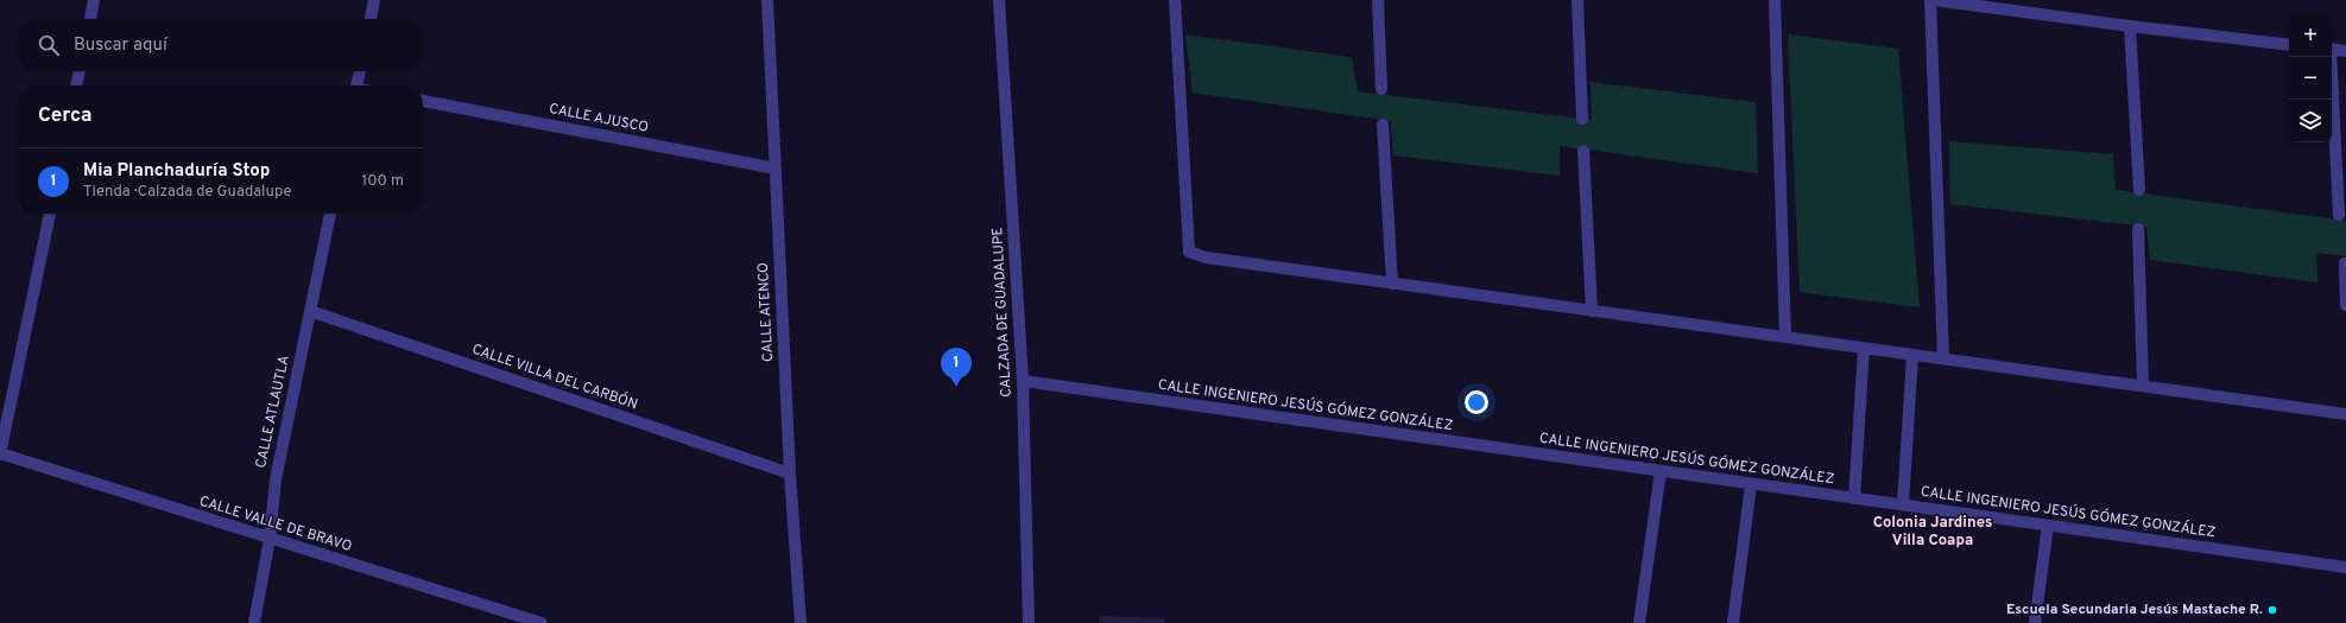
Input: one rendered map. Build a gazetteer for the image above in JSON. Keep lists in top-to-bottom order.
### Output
{
  "streets": {
    "street": [
      "CALLE AJUSCO",
      "CALLE ATENCO",
      "CALZADA DE GUADALUPE",
      "CALLE VILLA DEL CARBÓN",
      "CALLE INGENIERO JESÚS GÓMEZ GONZÁLEZ",
      "CALLE ATLAUTLA",
      "CALLE VALLE DE BRAVO"
    ]
  },
  "crossings": [
    ["CALLE AJUSCO", "CALLE ATENCO"],
    ["CALLE ATENCO", "CALLE VILLA DEL CARBÓN"],
    ["CALZADA DE GUADALUPE", "CALLE INGENIERO JESÚS GÓMEZ GONZÁLEZ"],
    ["CALLE VILLA DEL CARBÓN", "CALLE ATLAUTLA"],
    ["CALLE ATLAUTLA", "CALLE VALLE DE BRAVO"]
  ],
  "districts": ["Colonia Jardines Villa Coapa"],
  "places": ["Escuela Secundaria Jesús Mastache R."],
  "page": {
    "map_buttons": ["+", "−"],
    "search": "Buscar aquí",
    "heading": "Cerca",
    "list": [
      {
        "mark": "1",
        "name": "Mia Planchaduría Stop",
        "note": "Tienda · Calzada de Guadalupe",
        "value": "100 m"
      }
    ],
    "pins": "1"
  }
}
